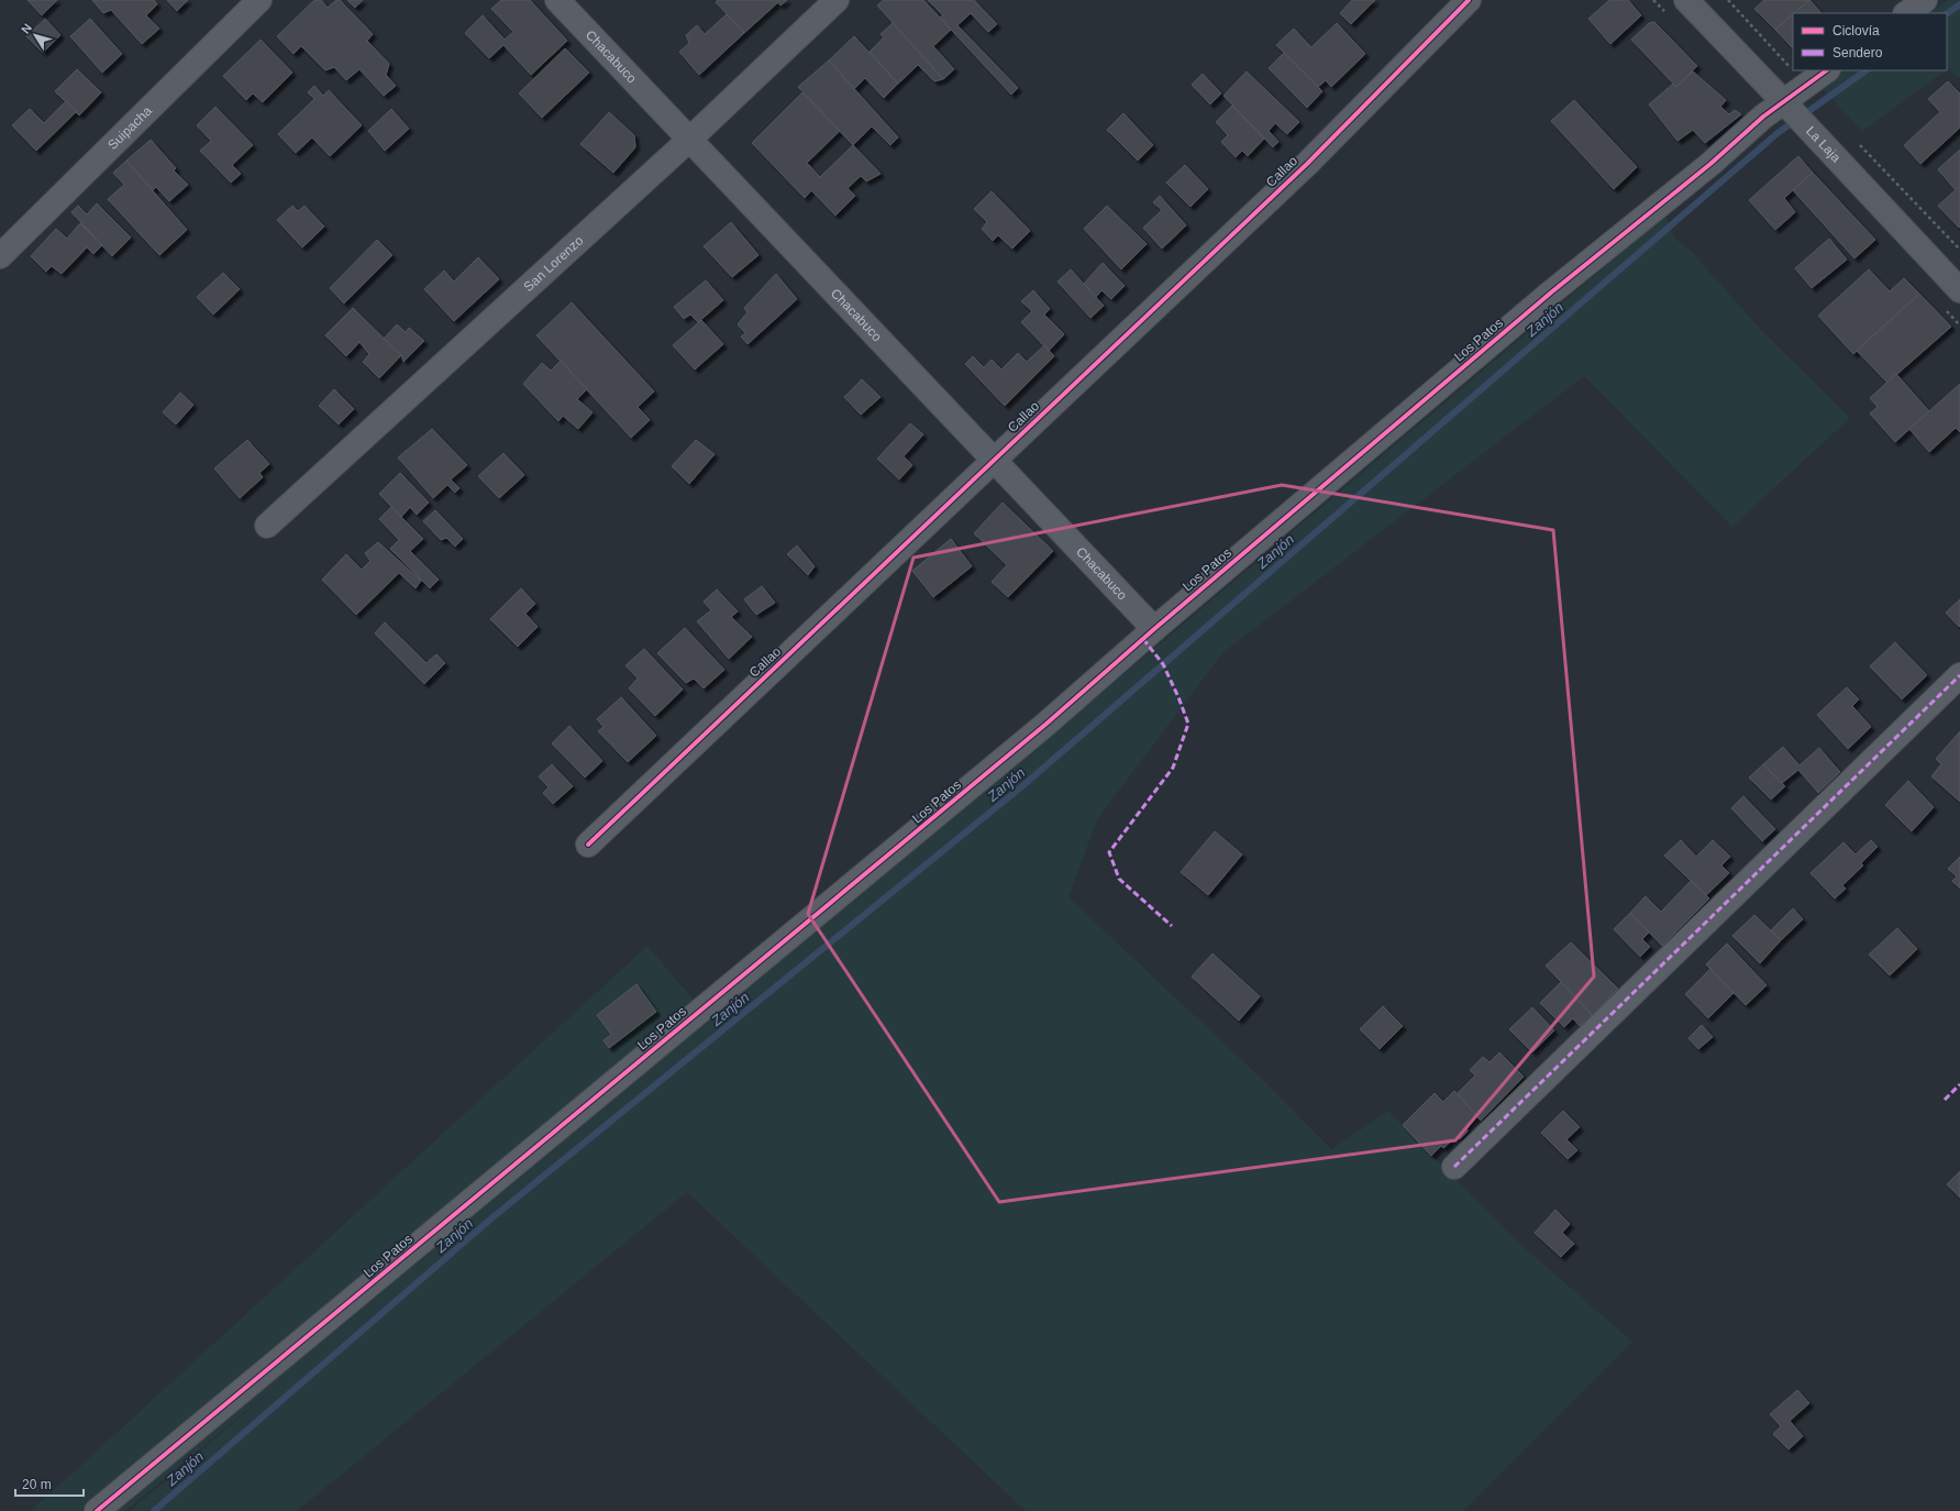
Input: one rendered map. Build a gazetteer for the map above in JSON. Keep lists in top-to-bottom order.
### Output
{
  "streets": {
    "main road": ["La Laja"],
    "street": [
      "Chacabuco",
      "Suipacha",
      "Callao",
      "San Lorenzo",
      "Los Patos"
    ]
  },
  "crossings": [
    ["Chacabuco", "Callao"],
    ["Chacabuco", "San Lorenzo"],
    ["Chacabuco", "Los Patos"],
    ["La Laja", "Los Patos"]
  ],
  "water": ["Zanjón"],
  "legend": ["Ciclovía", "Sendero"],
  "scale_bar": "20 m",
  "north": "top left"
}
